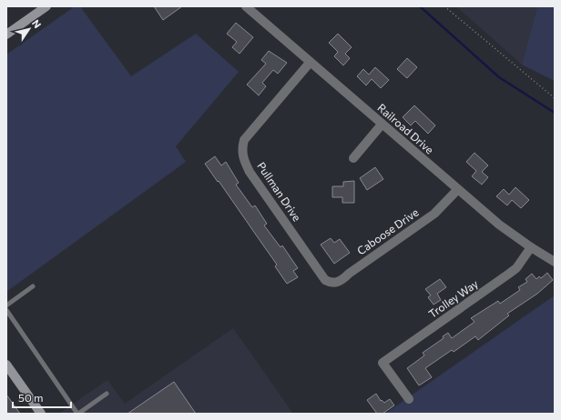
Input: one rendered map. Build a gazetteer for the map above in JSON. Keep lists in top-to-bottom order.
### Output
{
  "streets": {
    "street": [
      "Railroad Drive",
      "Pullman Drive",
      "Caboose Drive",
      "Trolley Way"
    ]
  },
  "crossings": [
    ["Railroad Drive", "Pullman Drive"],
    ["Railroad Drive", "Caboose Drive"],
    ["Railroad Drive", "Trolley Way"],
    ["Pullman Drive", "Caboose Drive"]
  ],
  "scale_bar": "50 m",
  "north": "top right"
}
